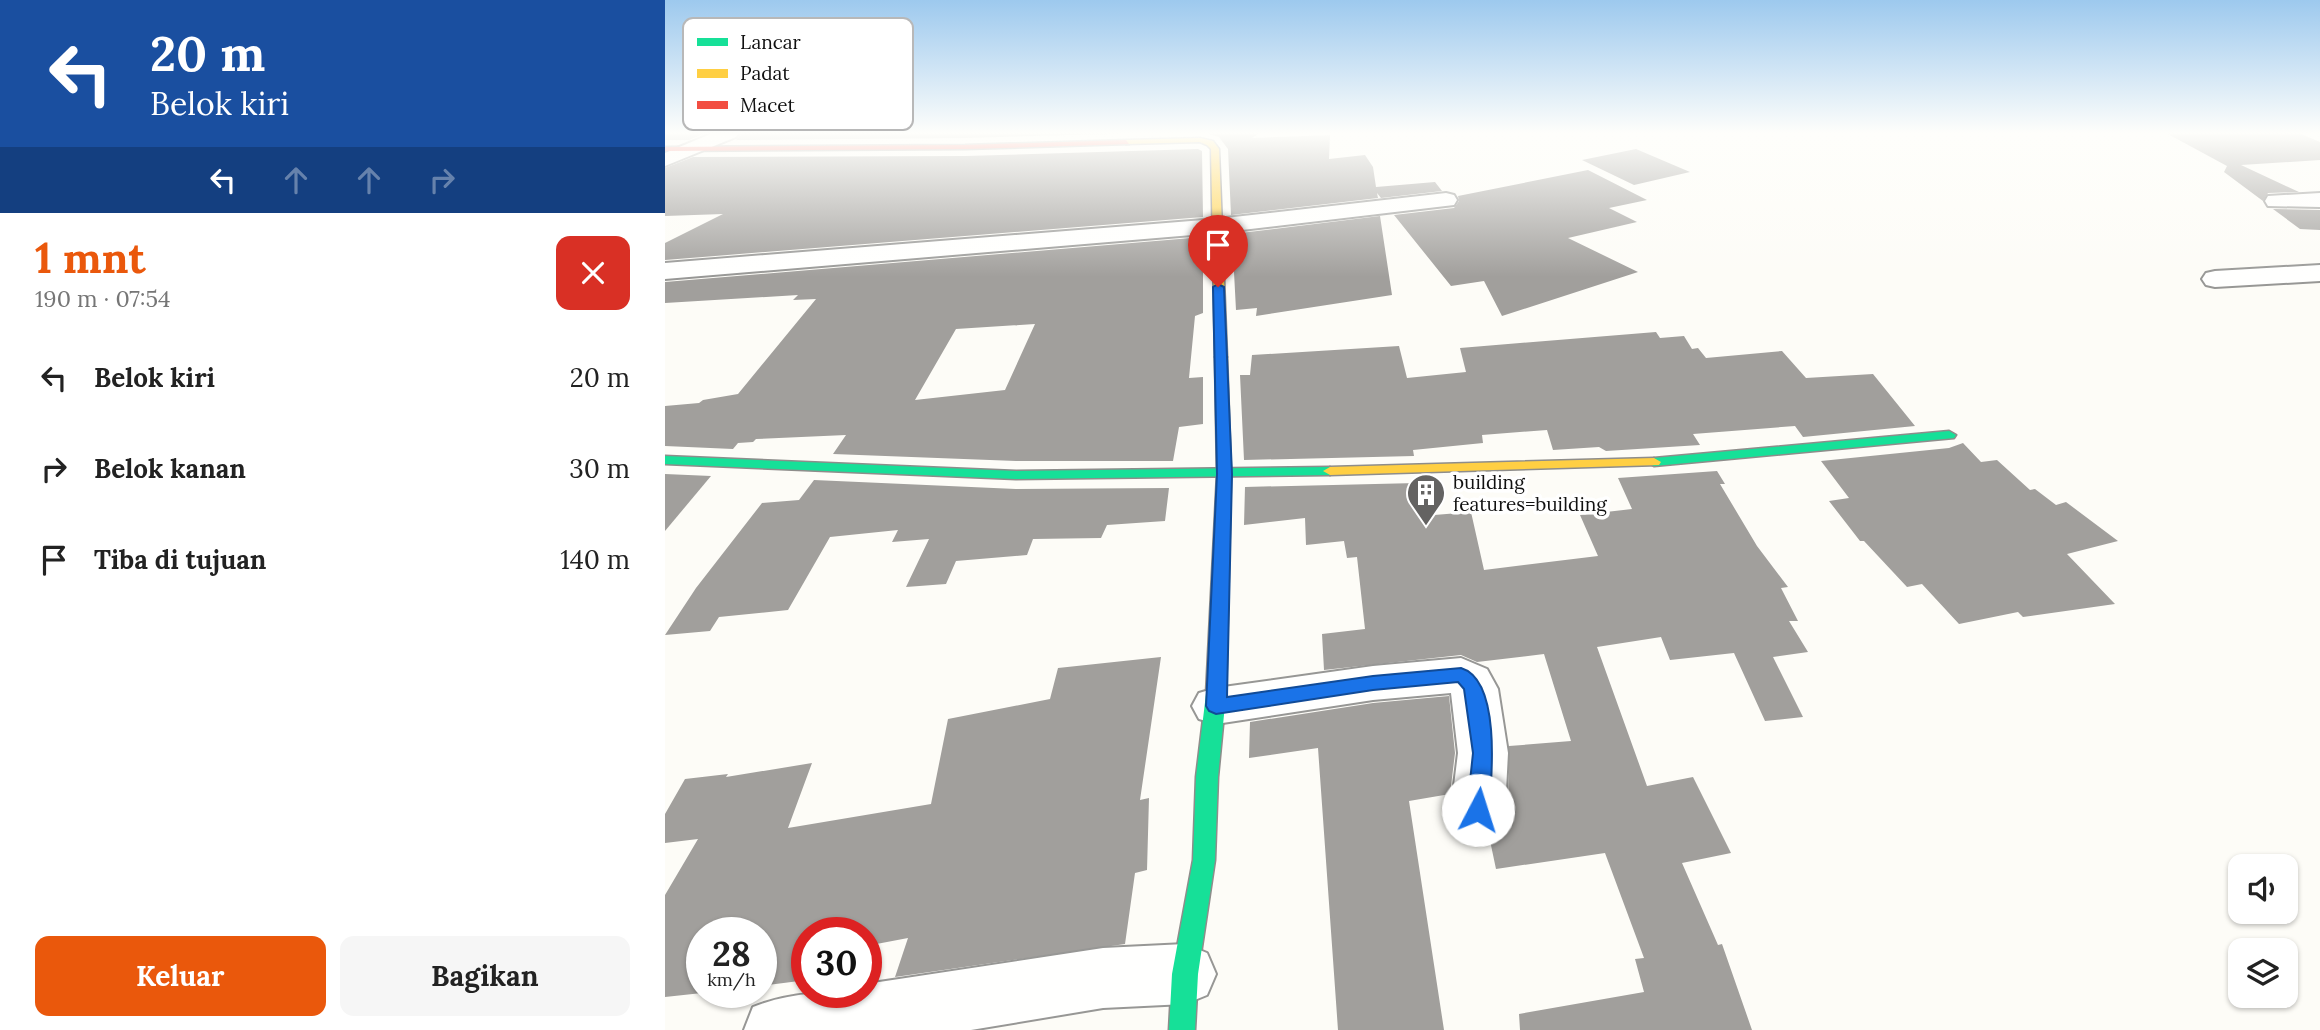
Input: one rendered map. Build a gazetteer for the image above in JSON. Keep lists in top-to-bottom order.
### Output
{
  "places": {
    "building": ["building features=building"]
  },
  "legend": ["Lancar", "Padat", "Macet"],
  "page": {
    "turn": ["20 m", "Belok kiri"],
    "heading": ["1 mnt", "190 m · 07:54"],
    "list": [
      {
        "name": "Belok kiri",
        "value": "20 m"
      },
      {
        "name": "Belok kanan",
        "value": "30 m"
      },
      {
        "name": "Tiba di tujuan",
        "value": "140 m"
      }
    ],
    "speed": "28 km/h",
    "limit": "30",
    "buttons": ["Keluar", "Bagikan"]
  }
}
